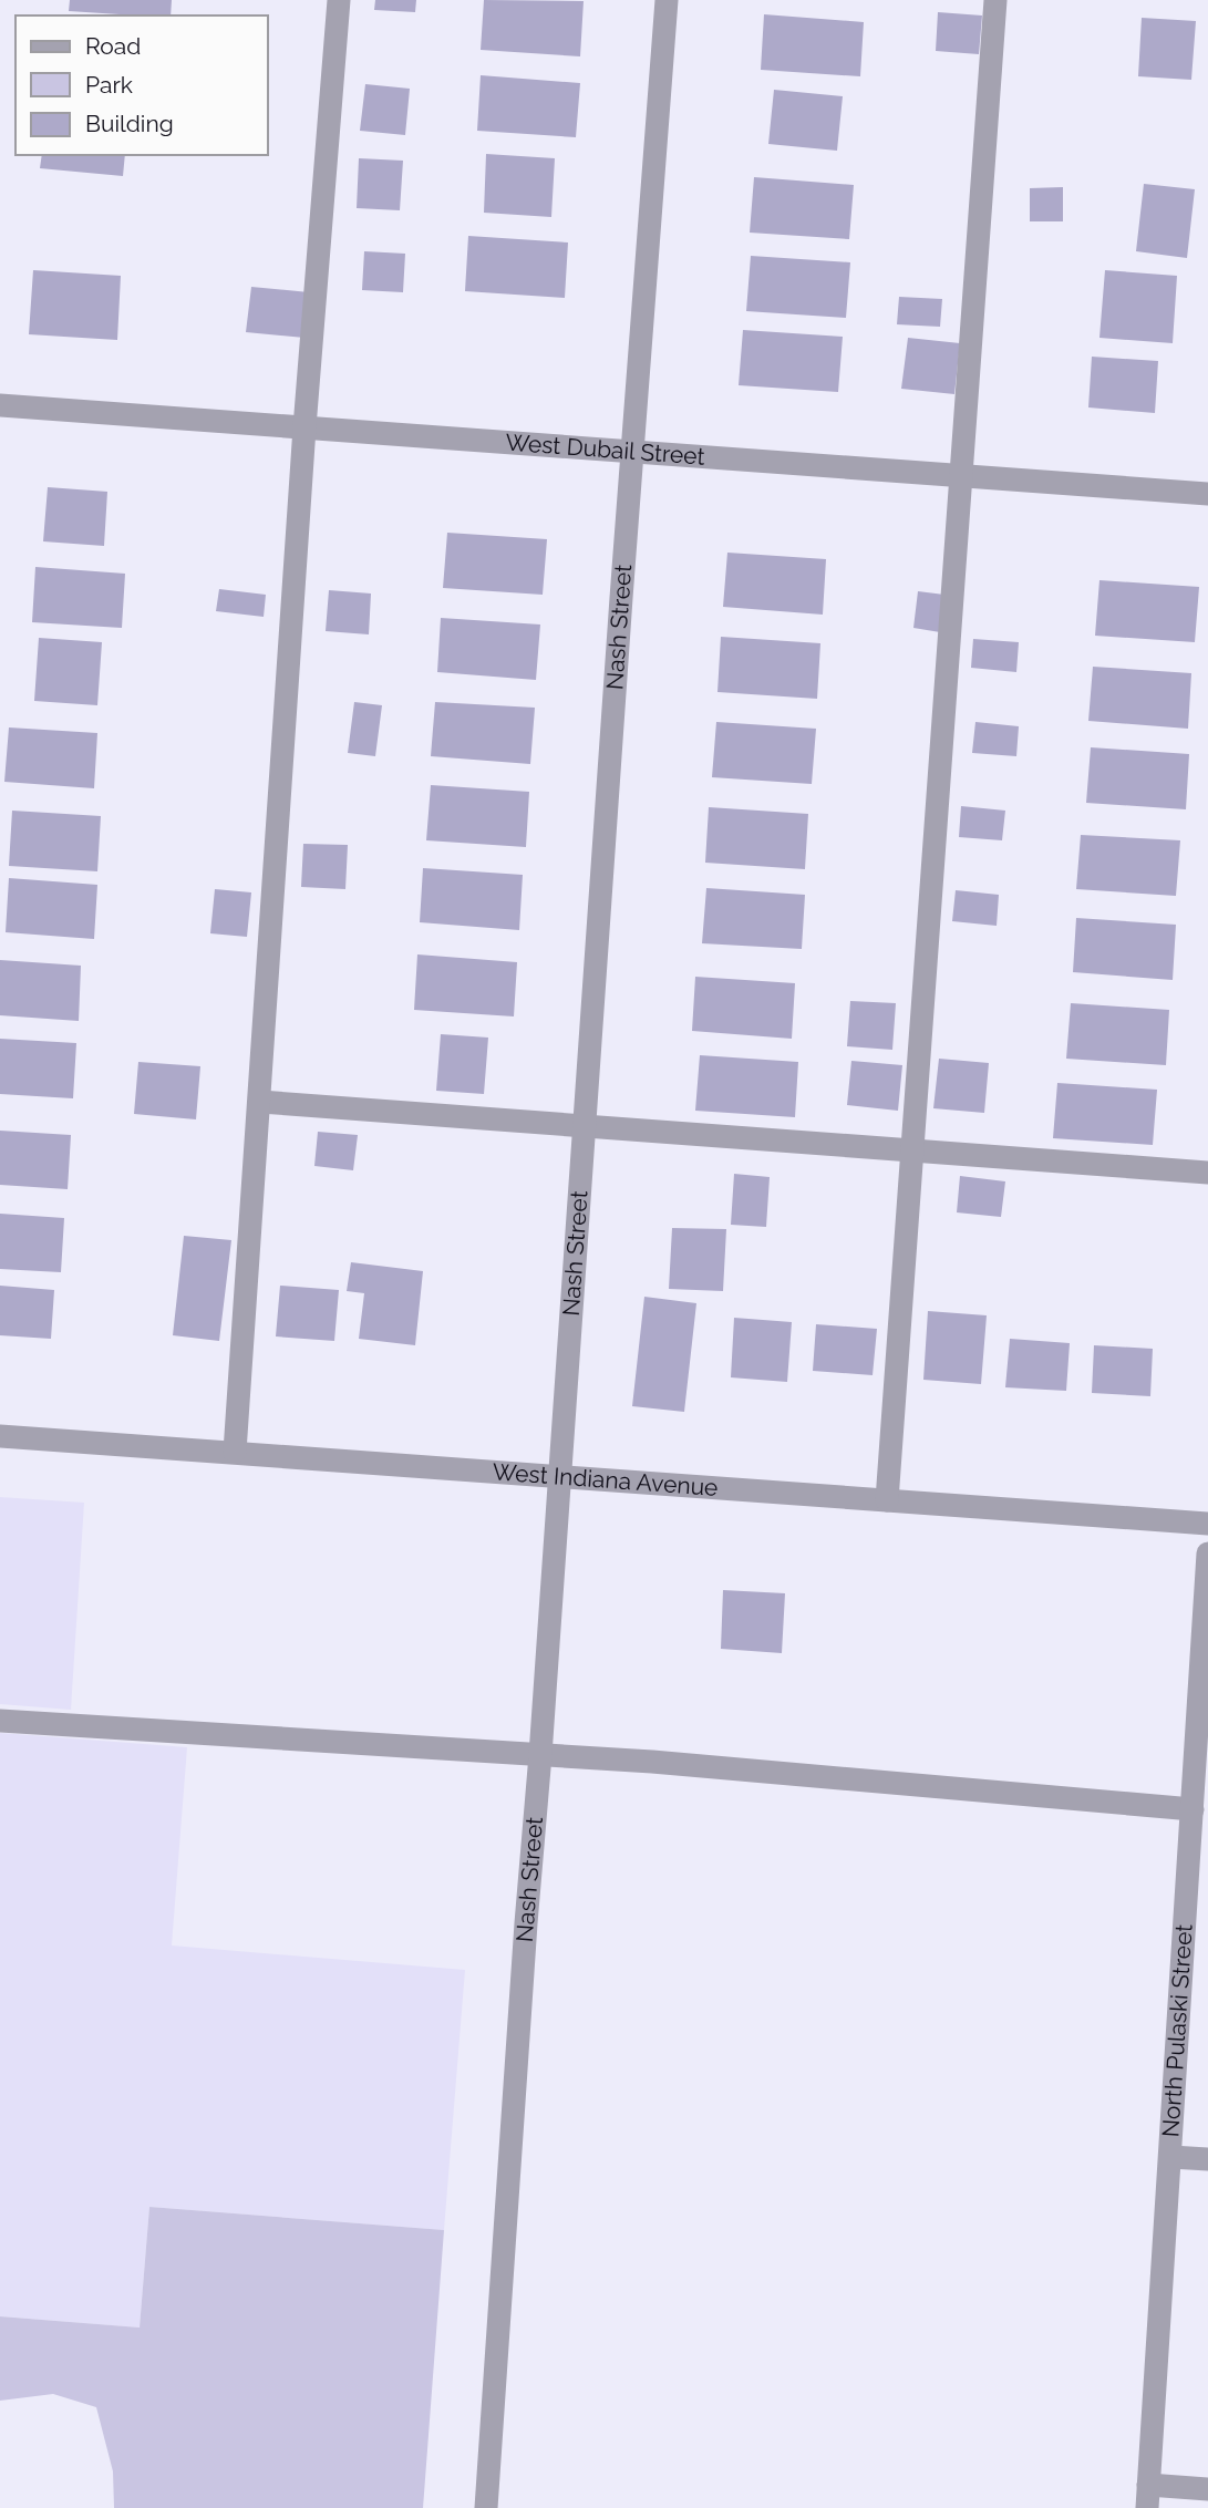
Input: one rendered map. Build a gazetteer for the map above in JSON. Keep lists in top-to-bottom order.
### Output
{
  "streets": {
    "street": [
      "West Dubail Street",
      "Nash Street",
      "West Indiana Avenue",
      "North Pulaski Street"
    ]
  },
  "crossings": [
    ["West Dubail Street", "Nash Street"],
    ["Nash Street", "West Indiana Avenue"]
  ],
  "legend": ["Road", "Park", "Building"]
}
